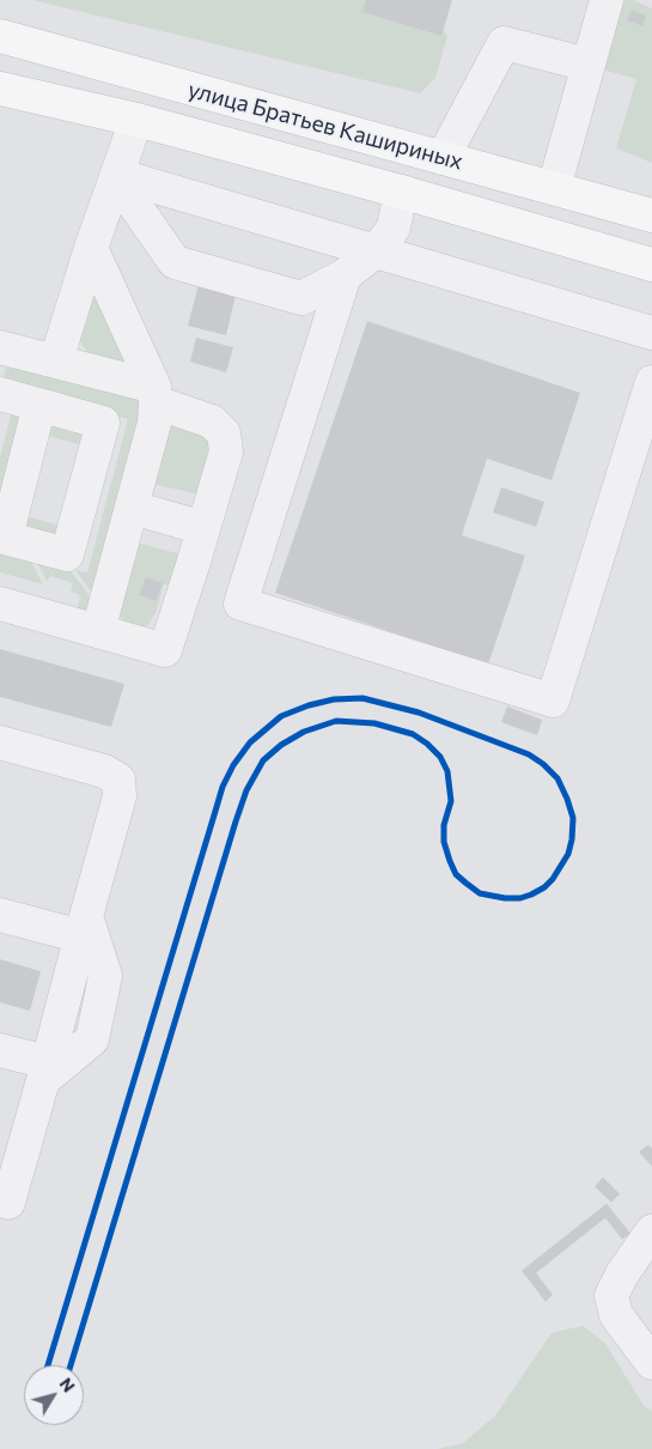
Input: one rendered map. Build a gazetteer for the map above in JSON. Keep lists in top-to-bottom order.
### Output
{
  "streets": {
    "main road": ["улица Братьев Кашириных"]
  },
  "north": "top right"
}
